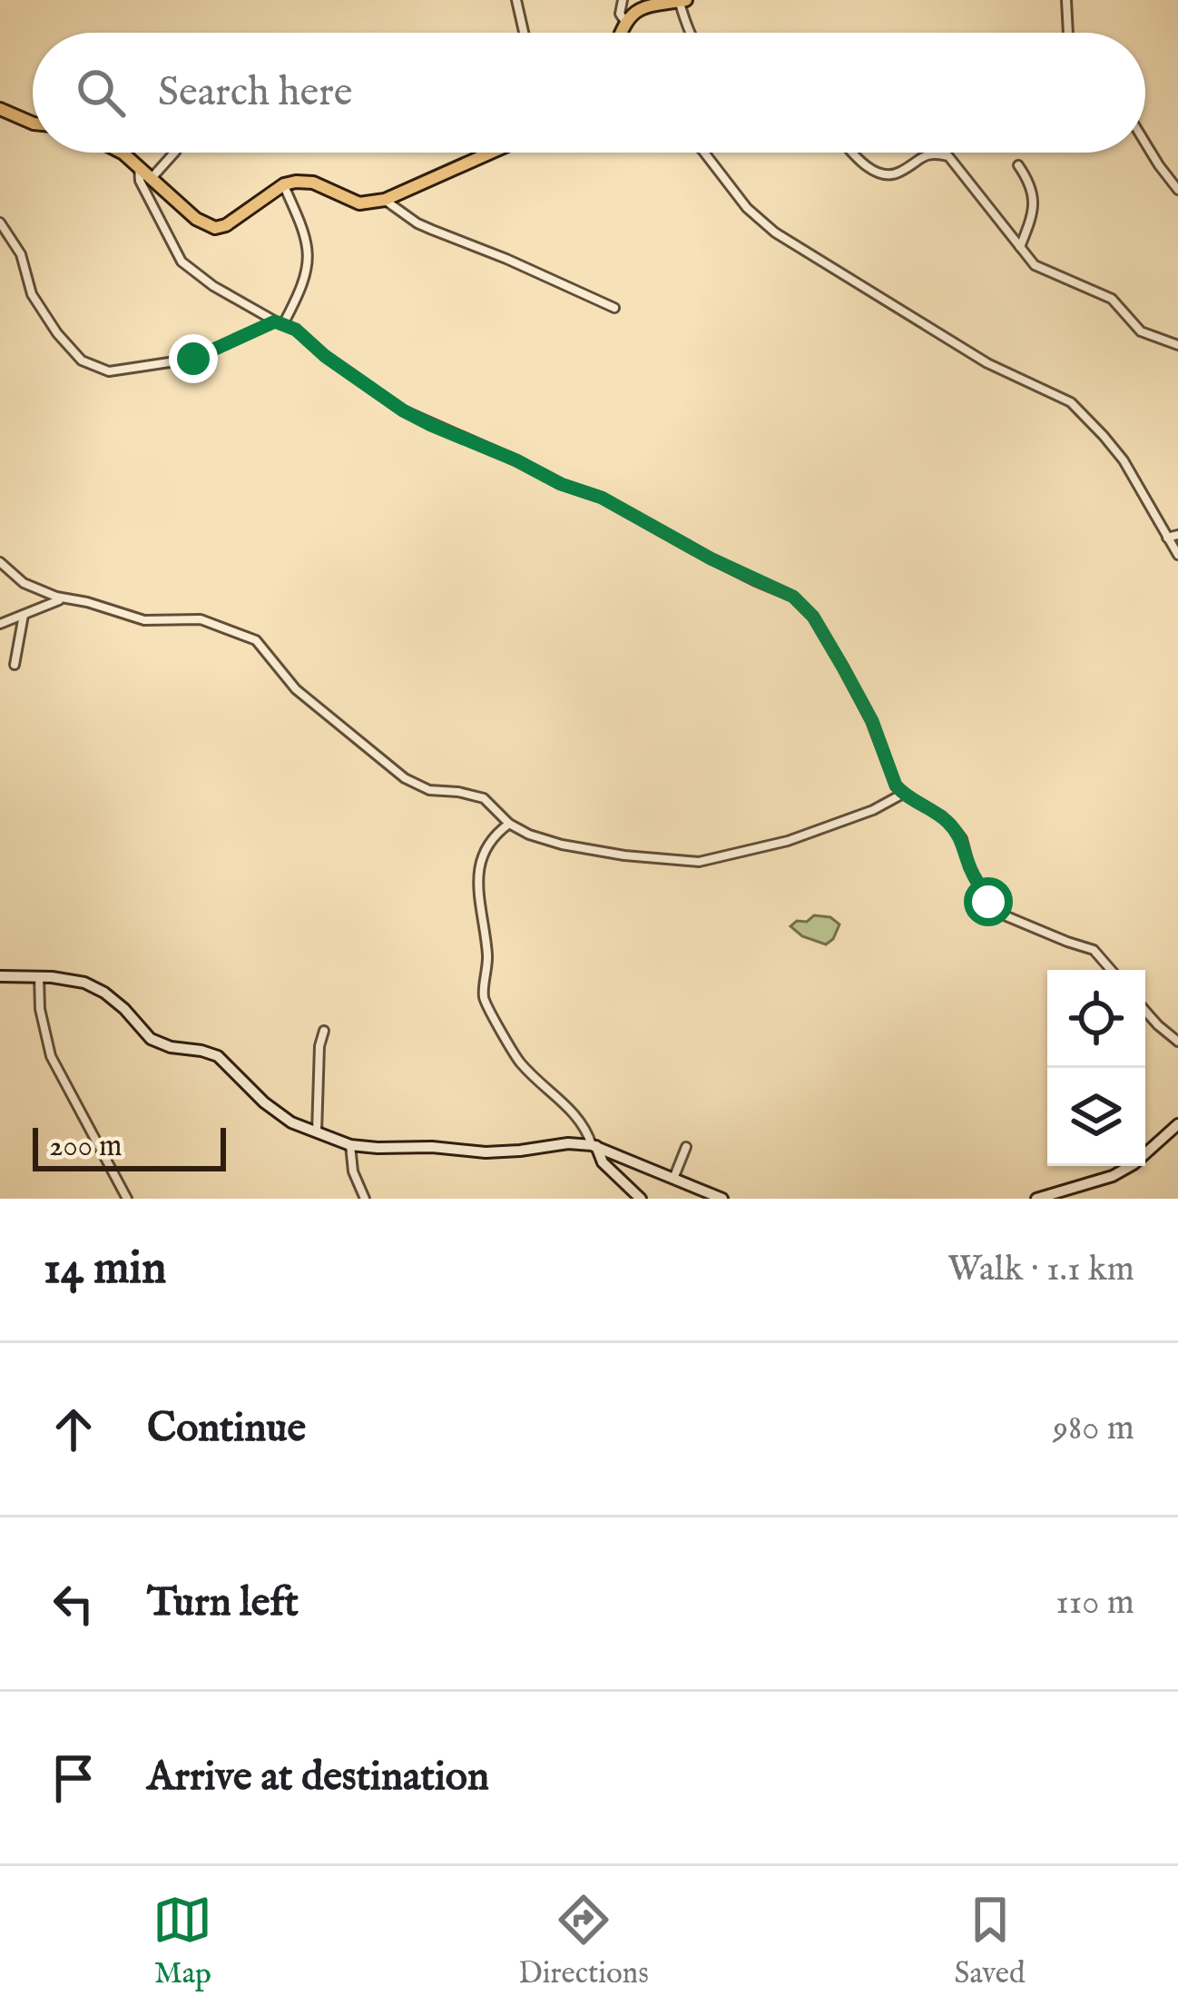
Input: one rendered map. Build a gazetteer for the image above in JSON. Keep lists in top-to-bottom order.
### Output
{
  "scale_bar": "200 m",
  "page": {
    "search": "Search here",
    "scale": "200 m",
    "heading": ["14 min", "Walk · 1.1 km"],
    "list": [
      ["Continue", "980 m"],
      ["Turn left", "110 m"],
      "Arrive at destination"
    ],
    "nav": ["Map", "Directions", "Saved"]
  }
}
